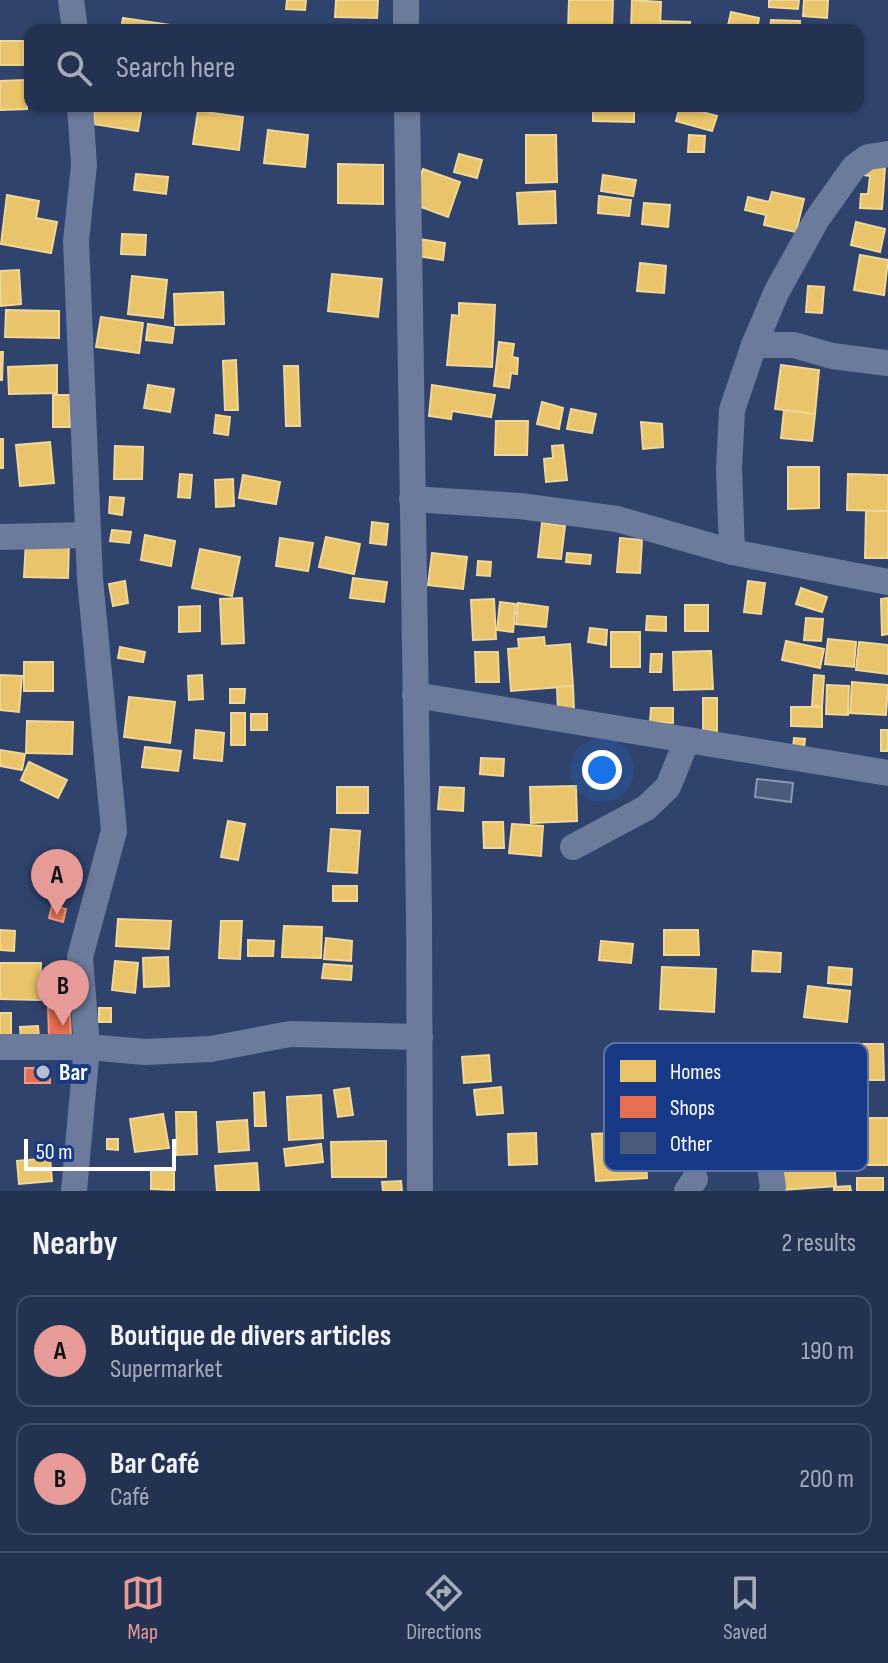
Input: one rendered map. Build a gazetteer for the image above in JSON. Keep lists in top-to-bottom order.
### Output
{
  "places": ["Bar"],
  "legend": ["Homes", "Shops", "Other"],
  "scale_bar": "50 m",
  "page": {
    "search": "Search here",
    "pins": ["A", "B"],
    "scale": "50 m",
    "heading": ["Nearby", "2 results"],
    "list": [
      {
        "mark": "A",
        "name": "Boutique de divers articles",
        "note": "Supermarket",
        "value": "190 m"
      },
      {
        "mark": "B",
        "name": "Bar Café",
        "note": "Café",
        "value": "200 m"
      }
    ],
    "nav": ["Map", "Directions", "Saved"]
  }
}
